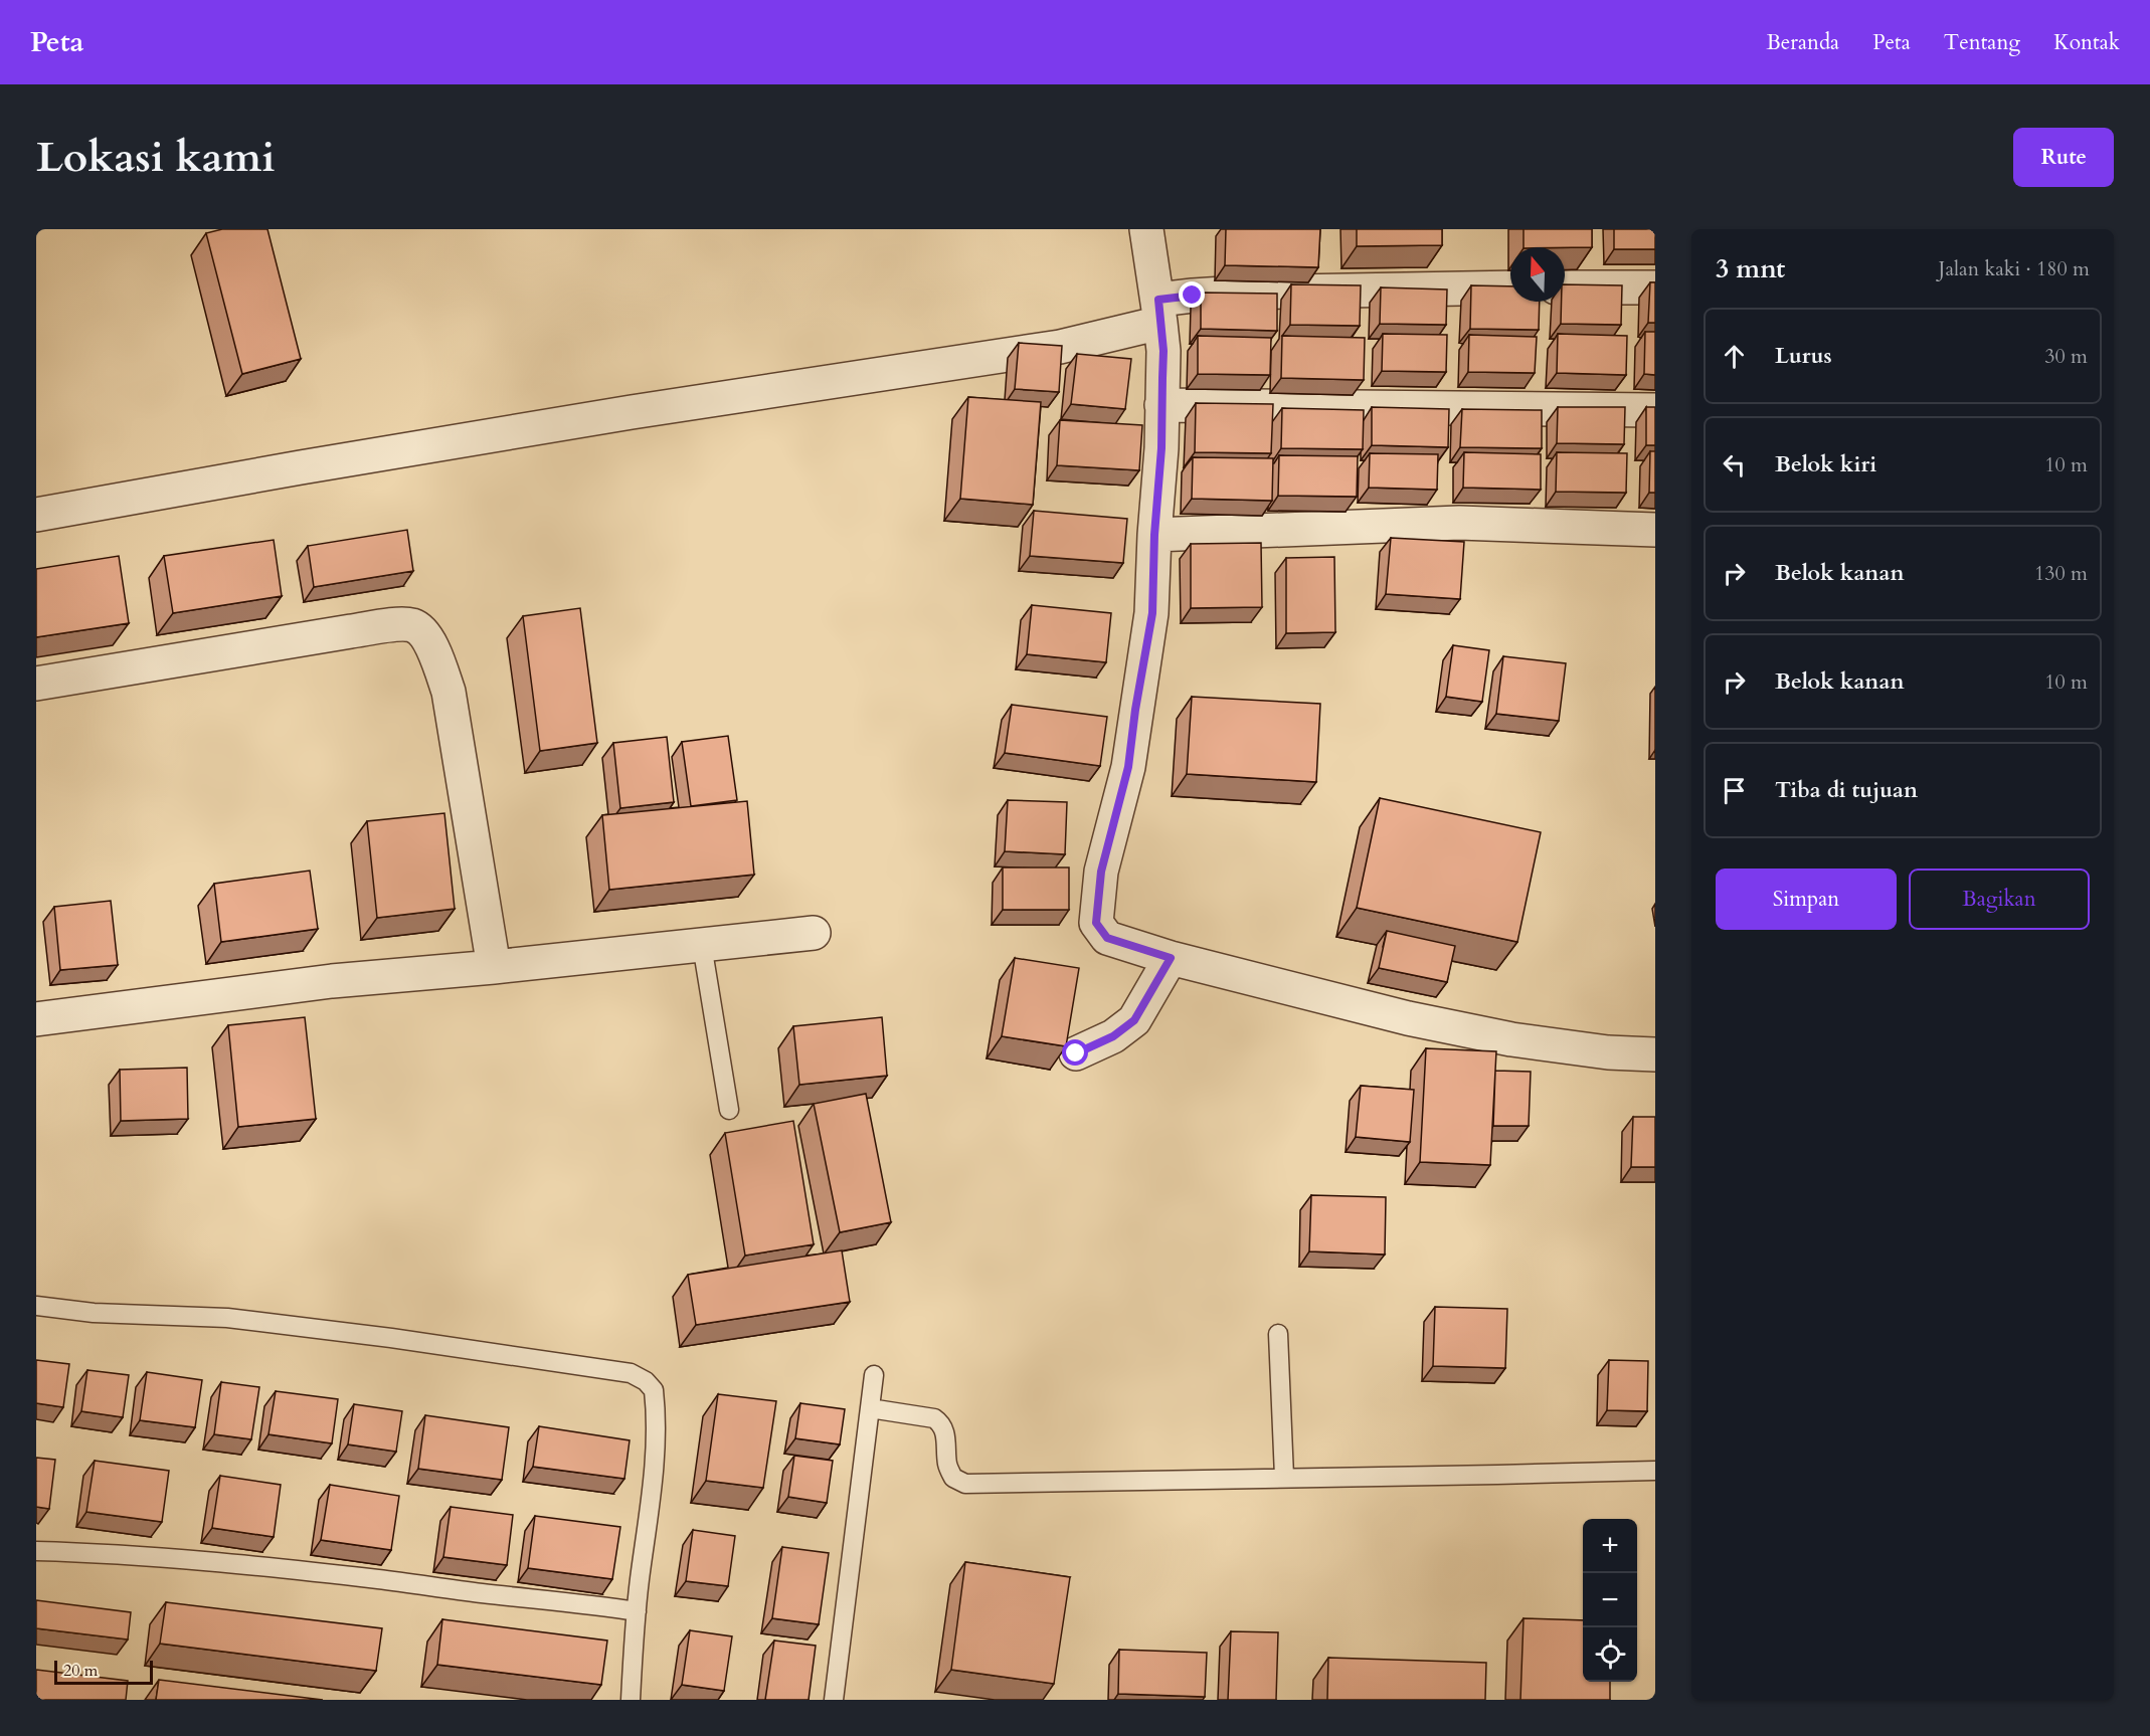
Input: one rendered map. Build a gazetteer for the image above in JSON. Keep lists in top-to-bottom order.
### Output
{
  "scale_bar": "20 m",
  "north": "top",
  "page": {
    "header": "Peta",
    "nav": [
      "Beranda",
      "Peta",
      "Tentang",
      "Kontak"
    ],
    "buttons": [
      "Rute",
      ["Simpan", "Bagikan"]
    ],
    "title": "Lokasi kami",
    "heading": ["3 mnt", "Jalan kaki · 180 m"],
    "list": [
      ["Lurus", "30 m"],
      ["Belok kiri", "10 m"],
      ["Belok kanan", "130 m"],
      ["Belok kanan", "10 m"],
      "Tiba di tujuan"
    ],
    "map_buttons": ["+", "−"],
    "scale": "20 m"
  }
}
